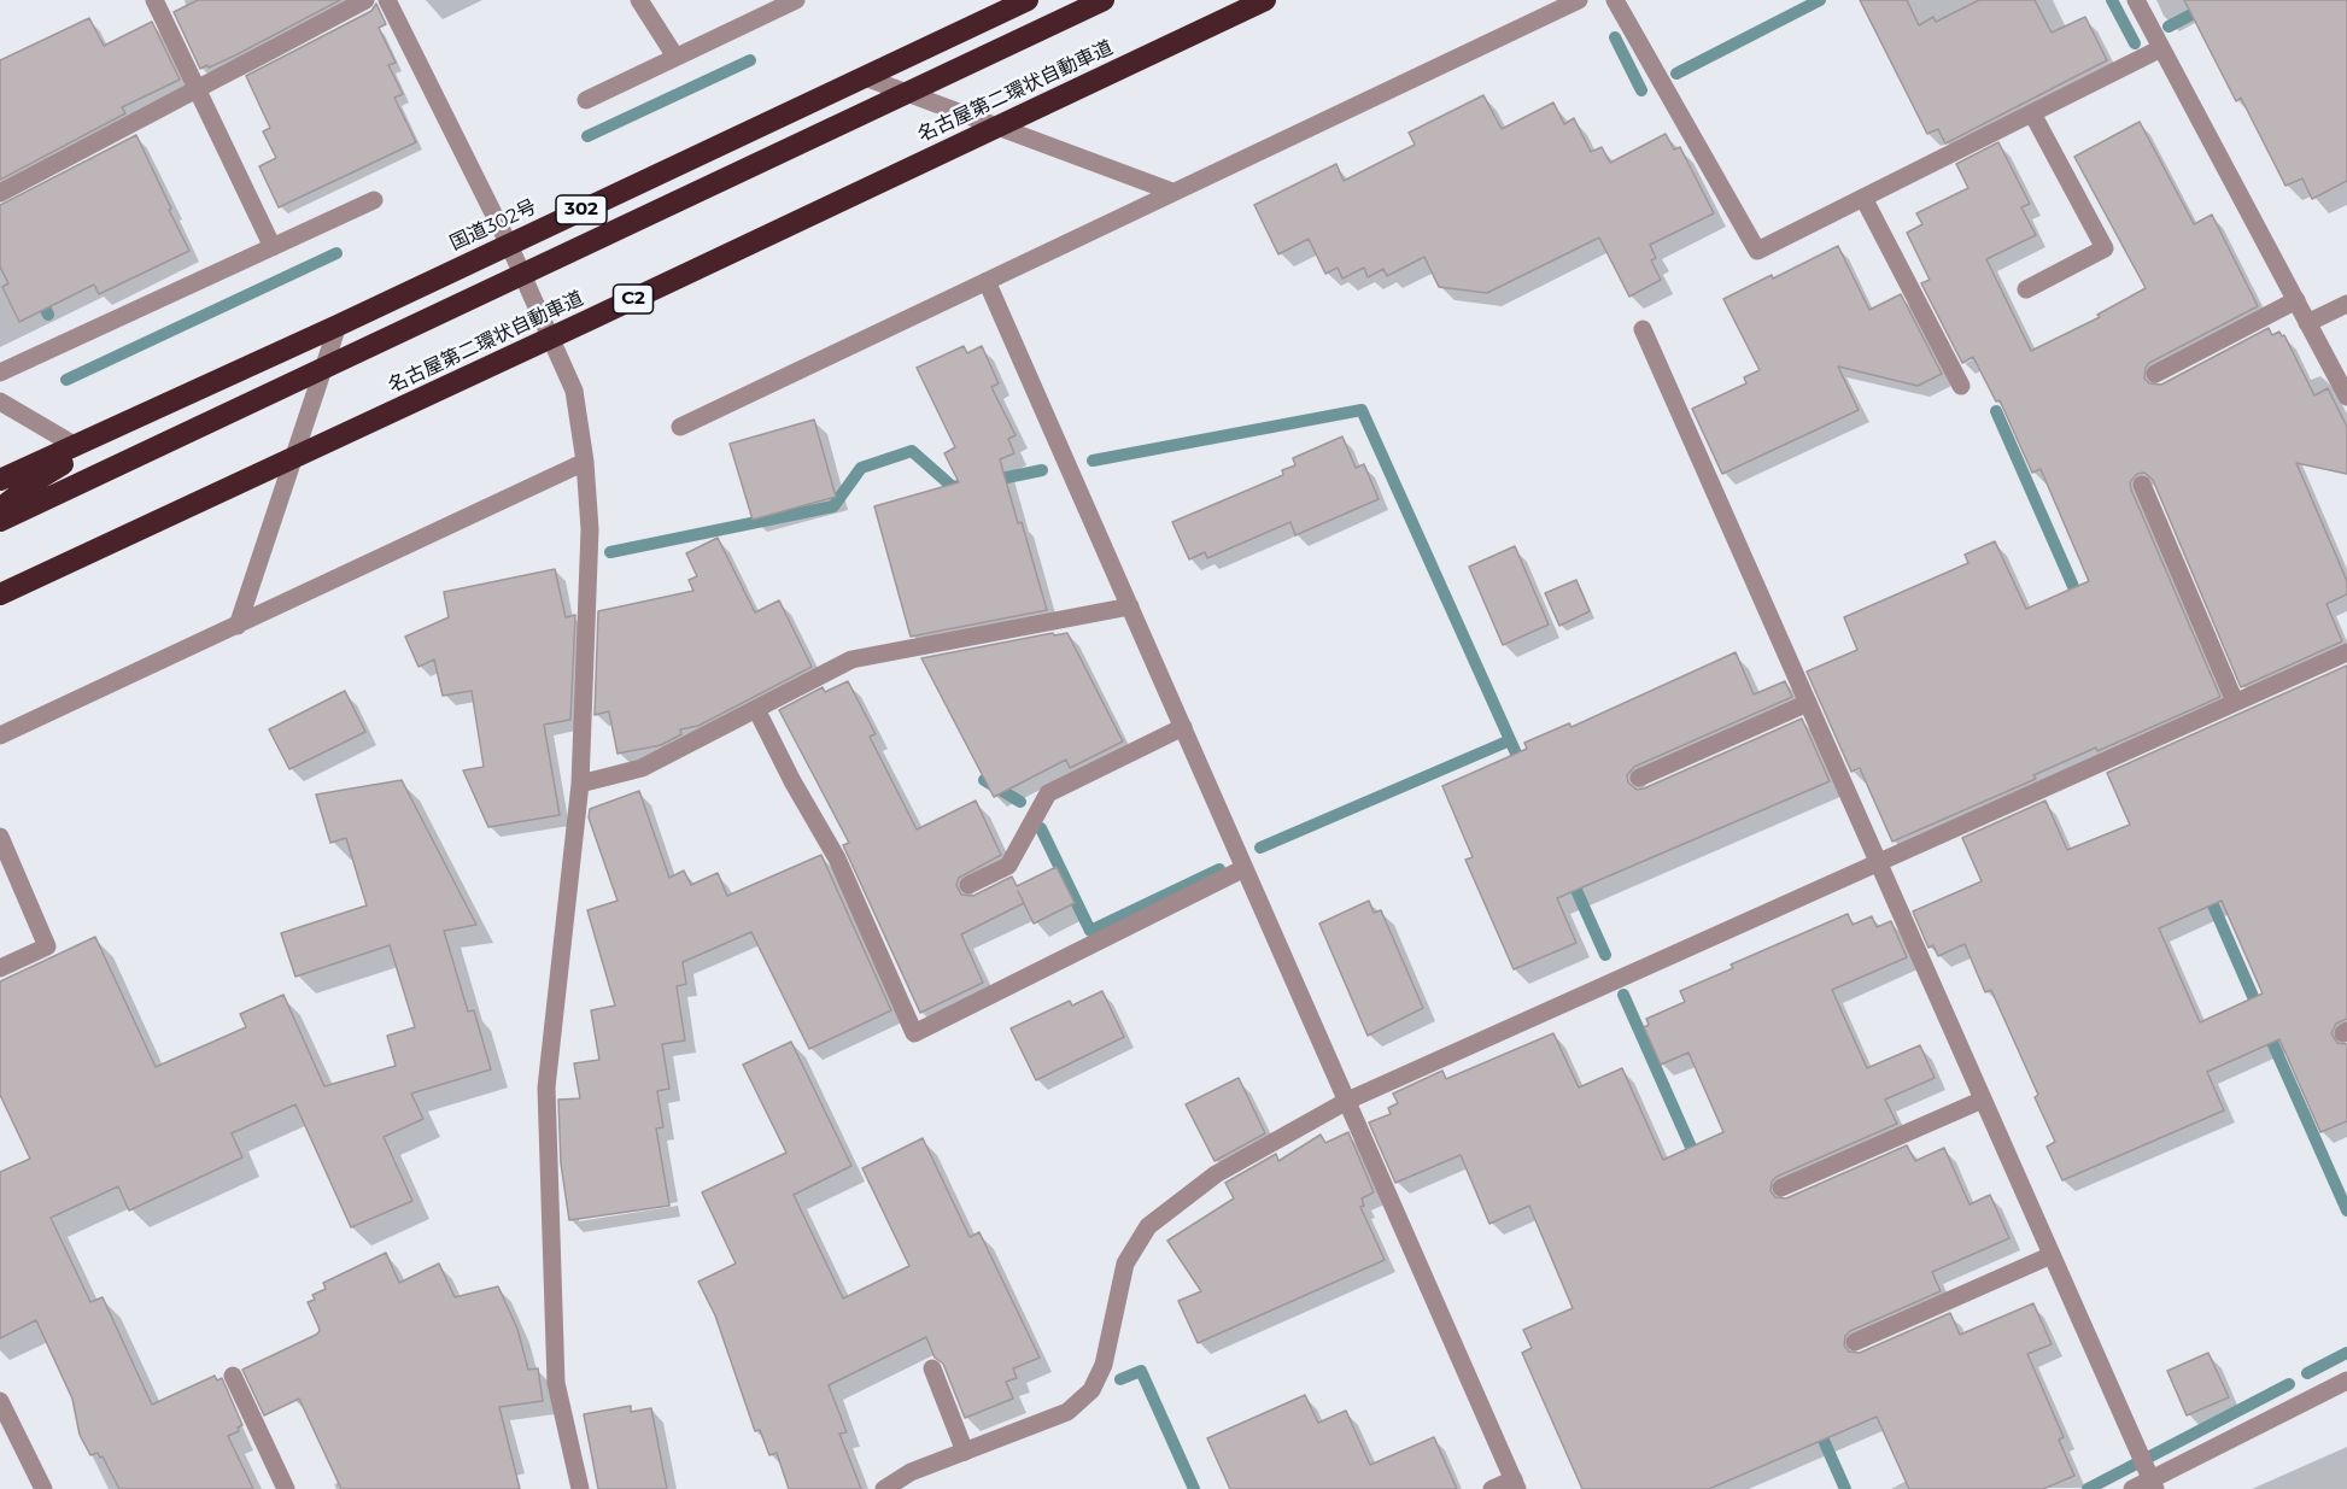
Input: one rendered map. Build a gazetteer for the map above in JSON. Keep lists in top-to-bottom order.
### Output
{
  "streets": {
    "highway": [
      "名古屋第二環状自動車道",
      "302",
      "国道302号",
      "C2"
    ]
  }
}
